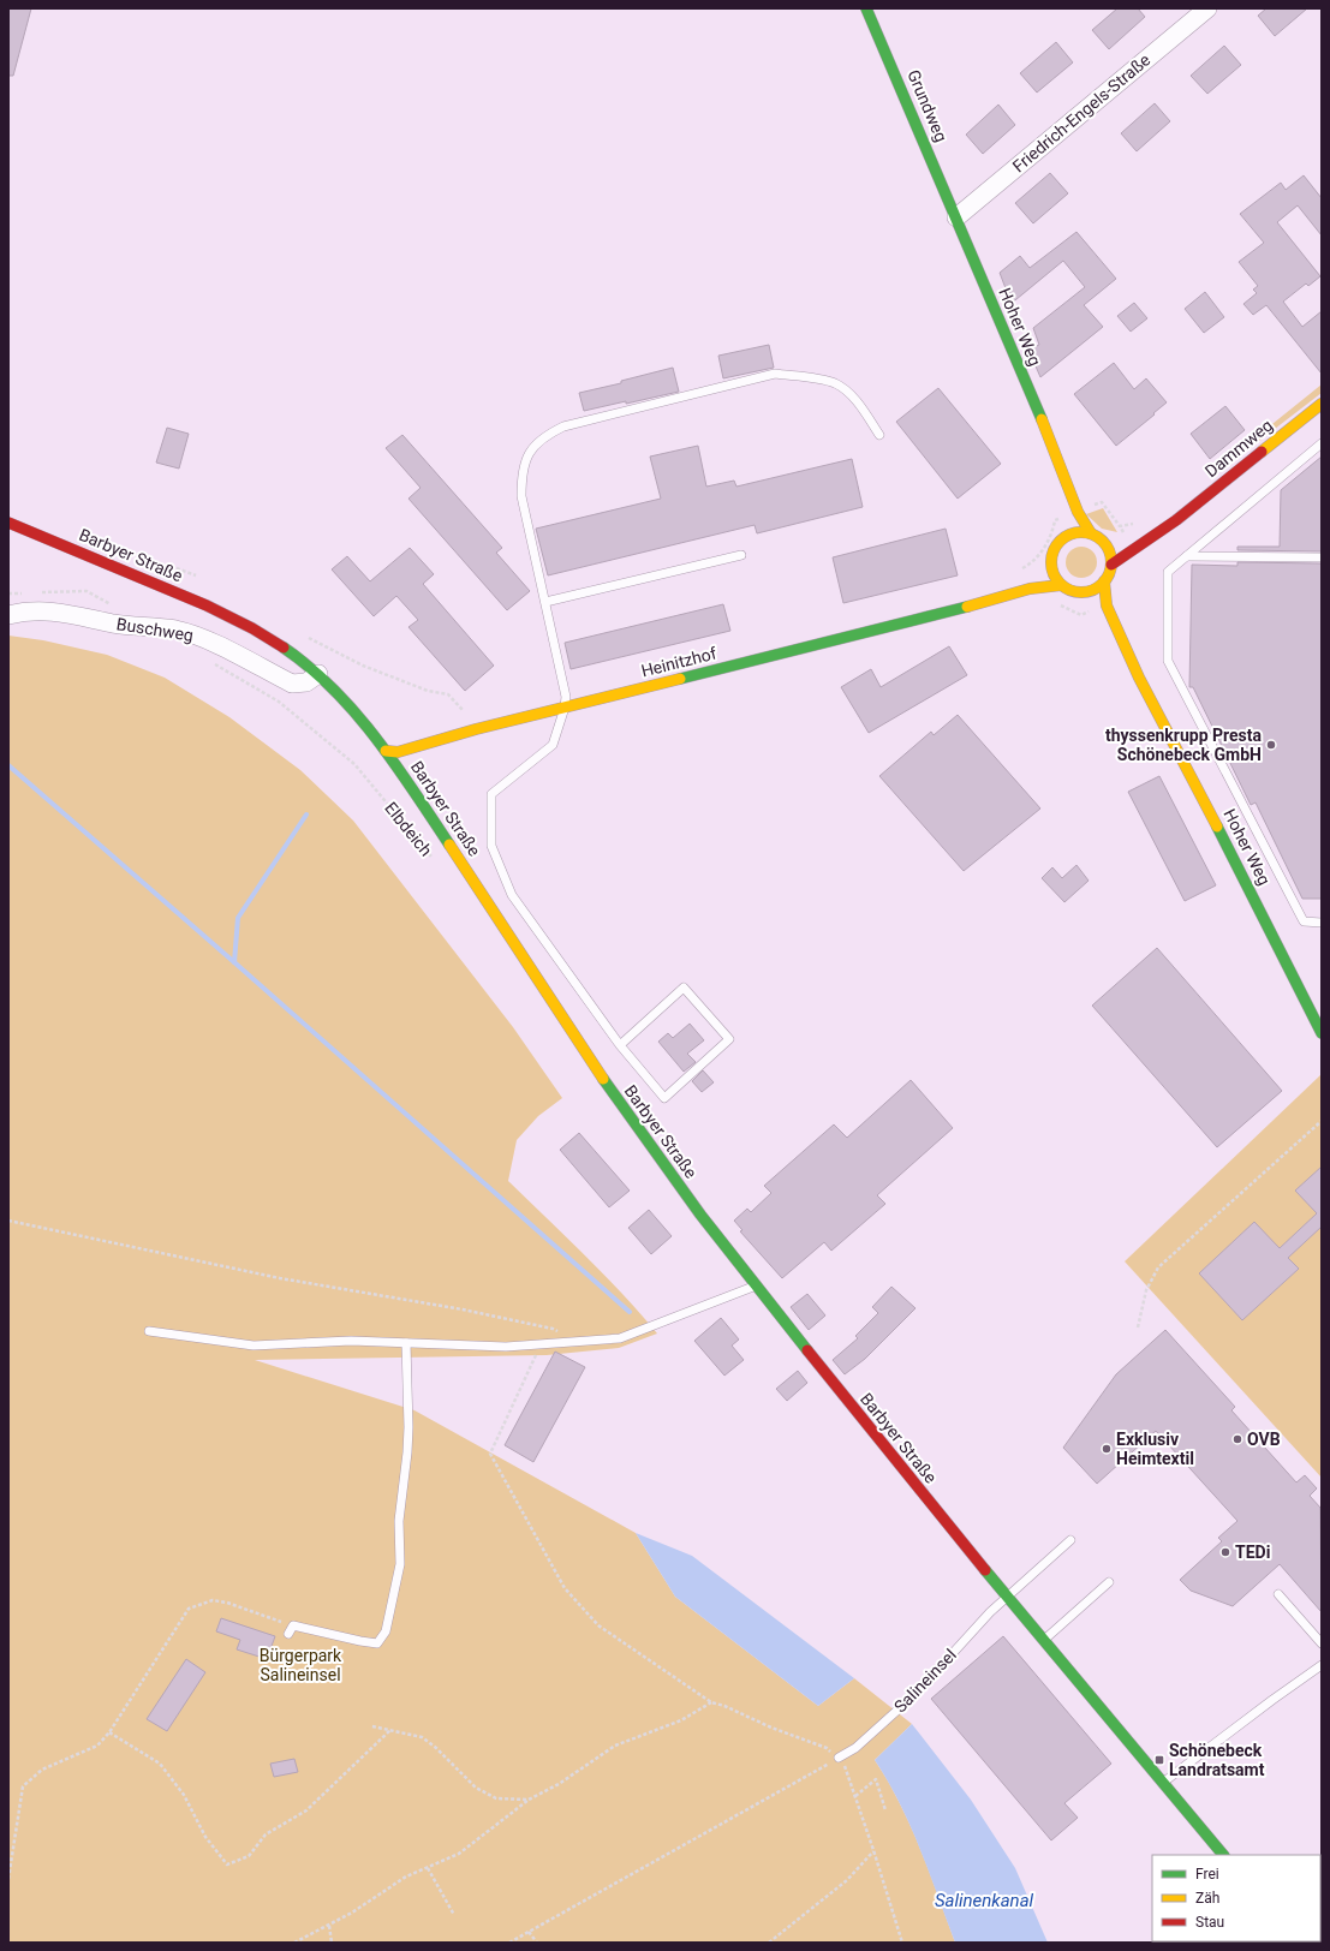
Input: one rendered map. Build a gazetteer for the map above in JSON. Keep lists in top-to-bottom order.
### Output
{
  "streets": {
    "street": [
      "Grundweg",
      "Friedrich-Engels-Straße",
      "Hoher Weg",
      "Dammweg",
      "Barbyer Straße",
      "Buschweg",
      "Heinitzhof"
    ],
    "lane": ["Salineinsel"],
    "path": ["Elbdeich"]
  },
  "crossings": [
    ["Grundweg", "Friedrich-Engels-Straße"],
    ["Grundweg", "Hoher Weg"],
    ["Friedrich-Engels-Straße", "Hoher Weg"],
    ["Hoher Weg", "Dammweg"],
    ["Hoher Weg", "Heinitzhof"],
    ["Dammweg", "Heinitzhof"],
    ["Barbyer Straße", "Buschweg"],
    ["Barbyer Straße", "Heinitzhof"],
    ["Barbyer Straße", "Salineinsel"]
  ],
  "water": ["Salinenkanal"],
  "parks": ["Bürgerpark Salineinsel"],
  "places": {
    "other": [
      "thyssenkrupp Presta Schönebeck GmbH",
      "OVB",
      "Exklusiv Heimtextil",
      "TEDi"
    ],
    "transit": ["Schönebeck Landratsamt"]
  },
  "legend": ["Frei", "Zäh", "Stau"]
}
